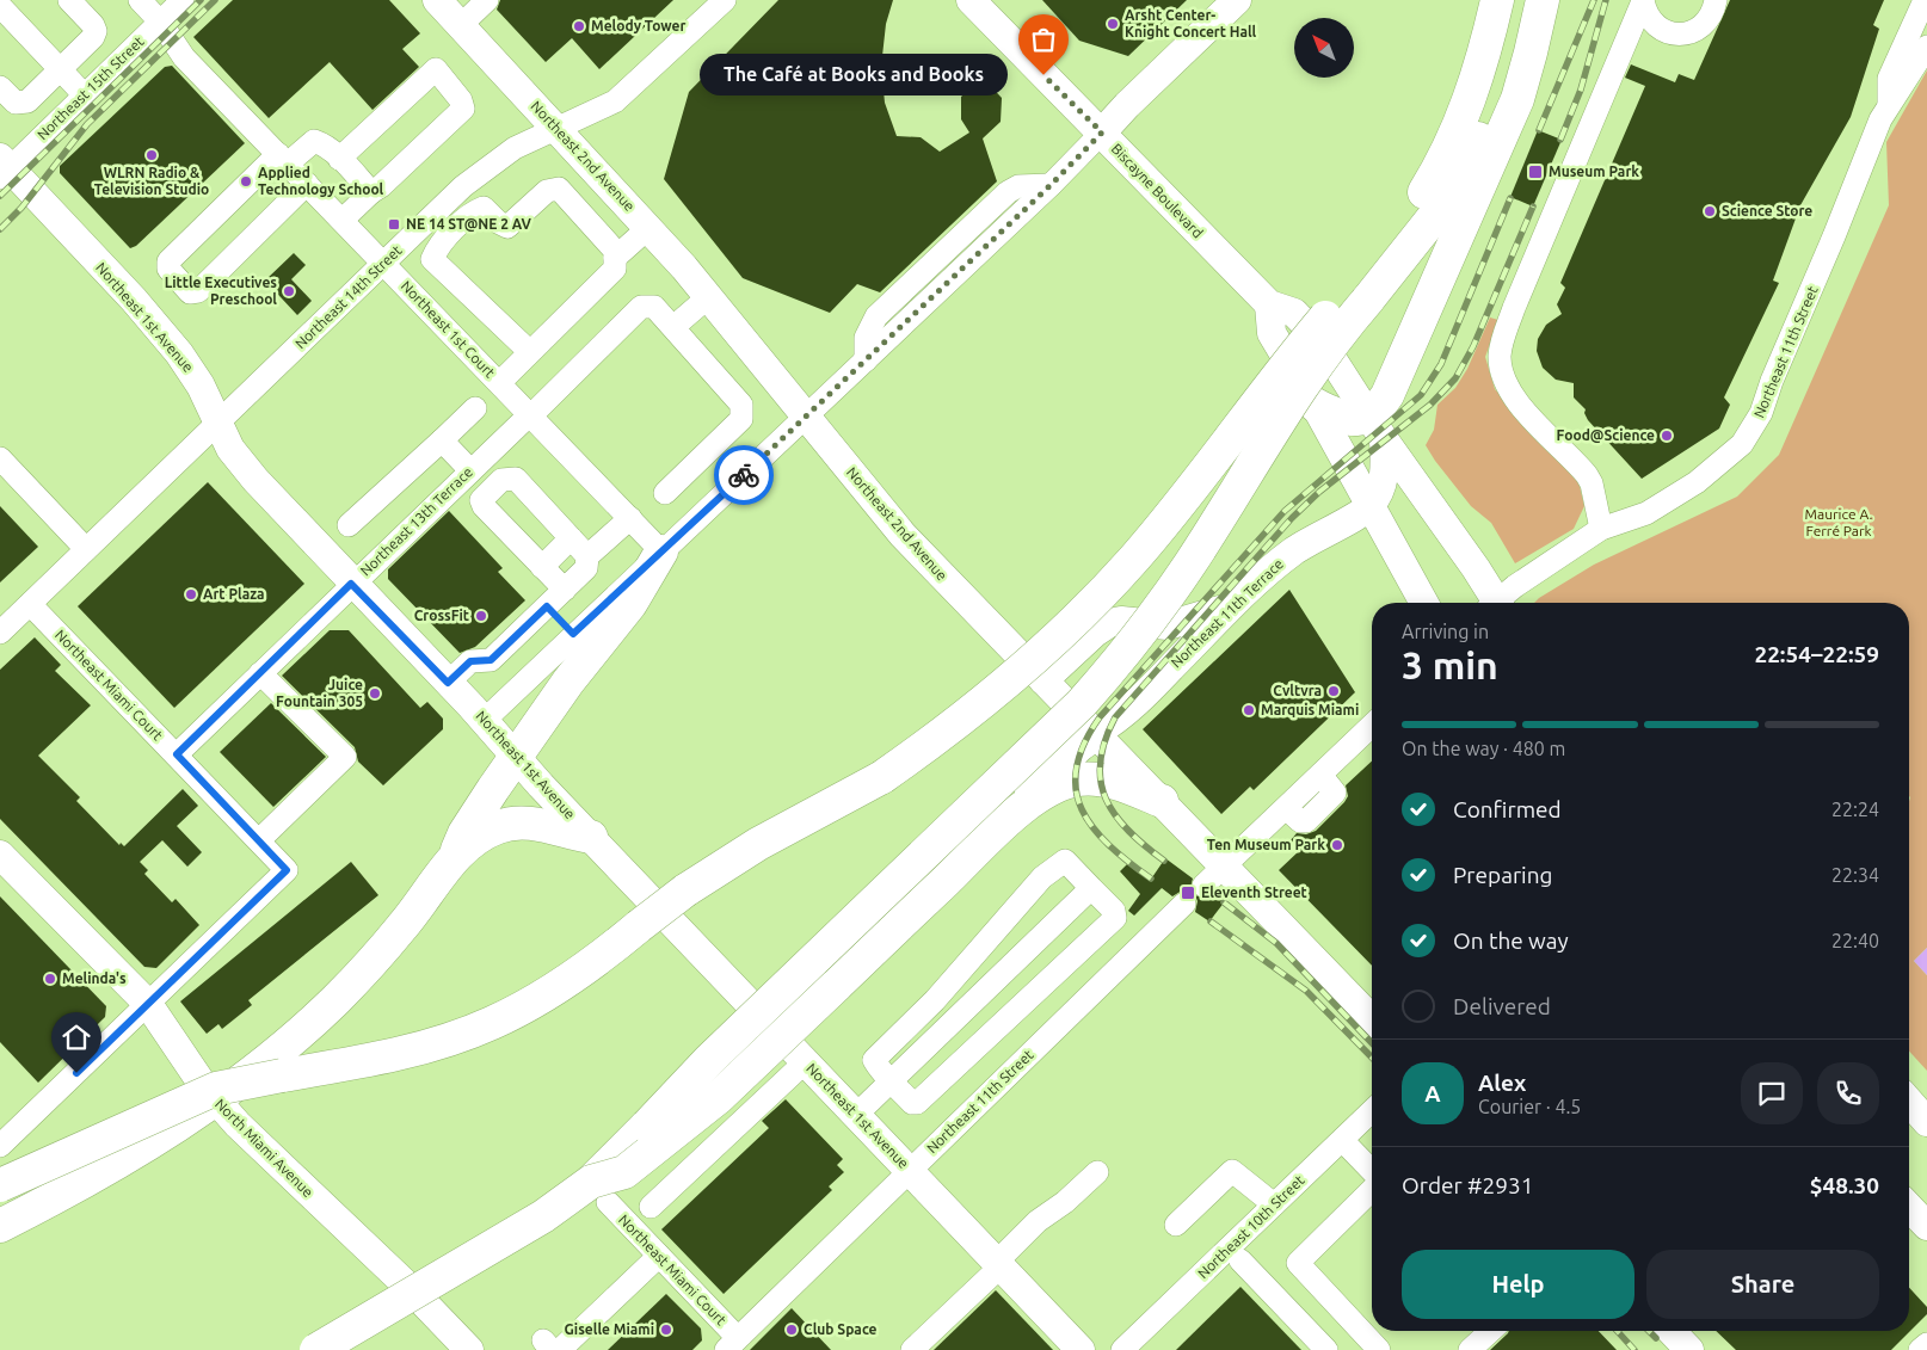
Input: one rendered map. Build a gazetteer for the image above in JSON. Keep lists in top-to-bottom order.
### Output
{
  "streets": {
    "main road": [
      "Northeast 2nd Avenue",
      "Biscayne Boulevard",
      "Northeast 1st Avenue",
      "Northeast 11th Terrace",
      "North Miami Avenue"
    ],
    "street": [
      "Northeast 15th Street",
      "Northeast 14th Street",
      "Northeast 1st Court",
      "Northeast 11th Street",
      "Northeast 13th Terrace",
      "Northeast Miami Court",
      "Northeast 10th Street"
    ]
  },
  "crossings": [
    ["Northeast 15th Street", "Northeast 1st Avenue"],
    ["Northeast 15th Street", "Northeast 1st Court"],
    ["Northeast 2nd Avenue", "Northeast 14th Street"],
    ["Northeast 2nd Avenue", "Northeast 11th Terrace"],
    ["Northeast 14th Street", "Northeast 1st Avenue"],
    ["Northeast 14th Street", "Northeast 1st Court"],
    ["Northeast 14th Street", "Northeast Miami Court"],
    ["Northeast 1st Avenue", "Northeast 11th Street"],
    ["Northeast 1st Avenue", "Northeast 13th Terrace"],
    ["Northeast 1st Court", "Northeast 13th Terrace"],
    ["Northeast 11th Street", "Northeast Miami Court"],
    ["Northeast 13th Terrace", "Northeast Miami Court"],
    ["Northeast Miami Court", "North Miami Avenue"]
  ],
  "parks": ["Maurice A. Ferré Park"],
  "places": {
    "other": [
      "Arsht Center- Knight Concert Hall",
      "Melody Tower",
      "The Café at Books and Books",
      "WLRN Radio & Television Studio",
      "Applied Technology School",
      "Science Store",
      "Little Executives Preschool",
      "Food@Science",
      "Art Plaza",
      "CrossFit",
      "Cvltvra",
      "Juice Fountain 305",
      "Marquis Miami",
      "Ten Museum Park",
      "Melinda's",
      "Giselle Miami",
      "Club Space"
    ],
    "transit": ["Museum Park", "NE 14 ST@NE 2 AV", "Eleventh Street"]
  },
  "north": "top left",
  "page": {
    "bubble": "The Café at Books and Books",
    "heading": ["3 min", "Arriving in", "22:54–22:59"],
    "panel": [
      "Alex",
      "Courier · 4.5",
      "Order #2931",
      "$48.30"
    ],
    "bar": "On the way · 480 m",
    "list": [
      ["Confirmed", "22:24"],
      ["Preparing", "22:34"],
      ["On the way", "22:40"],
      "Delivered"
    ],
    "round": "A",
    "buttons": ["Help", "Share"]
  }
}
